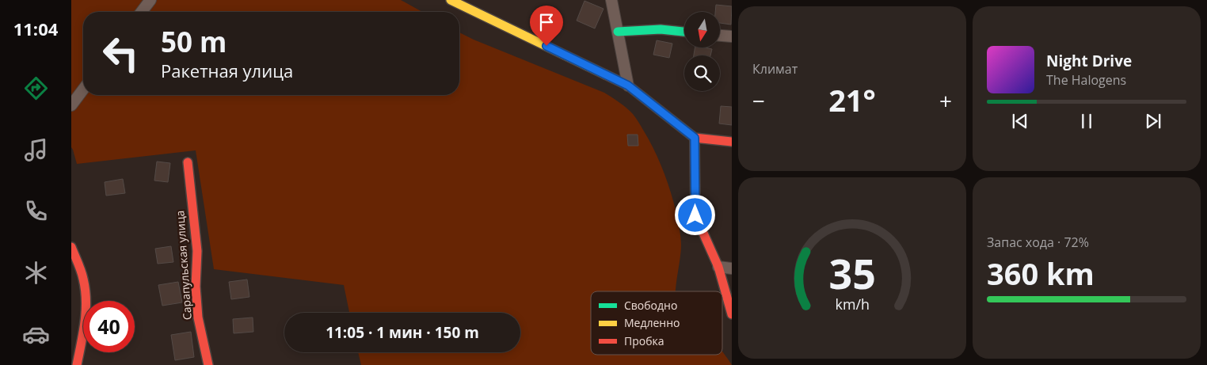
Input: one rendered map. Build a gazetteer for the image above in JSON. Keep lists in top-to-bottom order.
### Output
{
  "streets": {
    "street": ["Сарапульская улица"]
  },
  "legend": ["Свободно", "Медленно", "Пробка"],
  "north": "bottom",
  "page": {
    "tabs": "11:04",
    "tile": [
      "Климат",
      ["Запас хода · 72%", "360 km"]
    ],
    "turn": ["50 m", "Ракетная улица"],
    "song": ["Night Drive", "The Halogens"],
    "heat": ["−", "21°", "+"],
    "limit": "40",
    "trip": "11:05 · 1 мин · 150 m",
    "gauge": ["35", "km/h"]
  }
}
